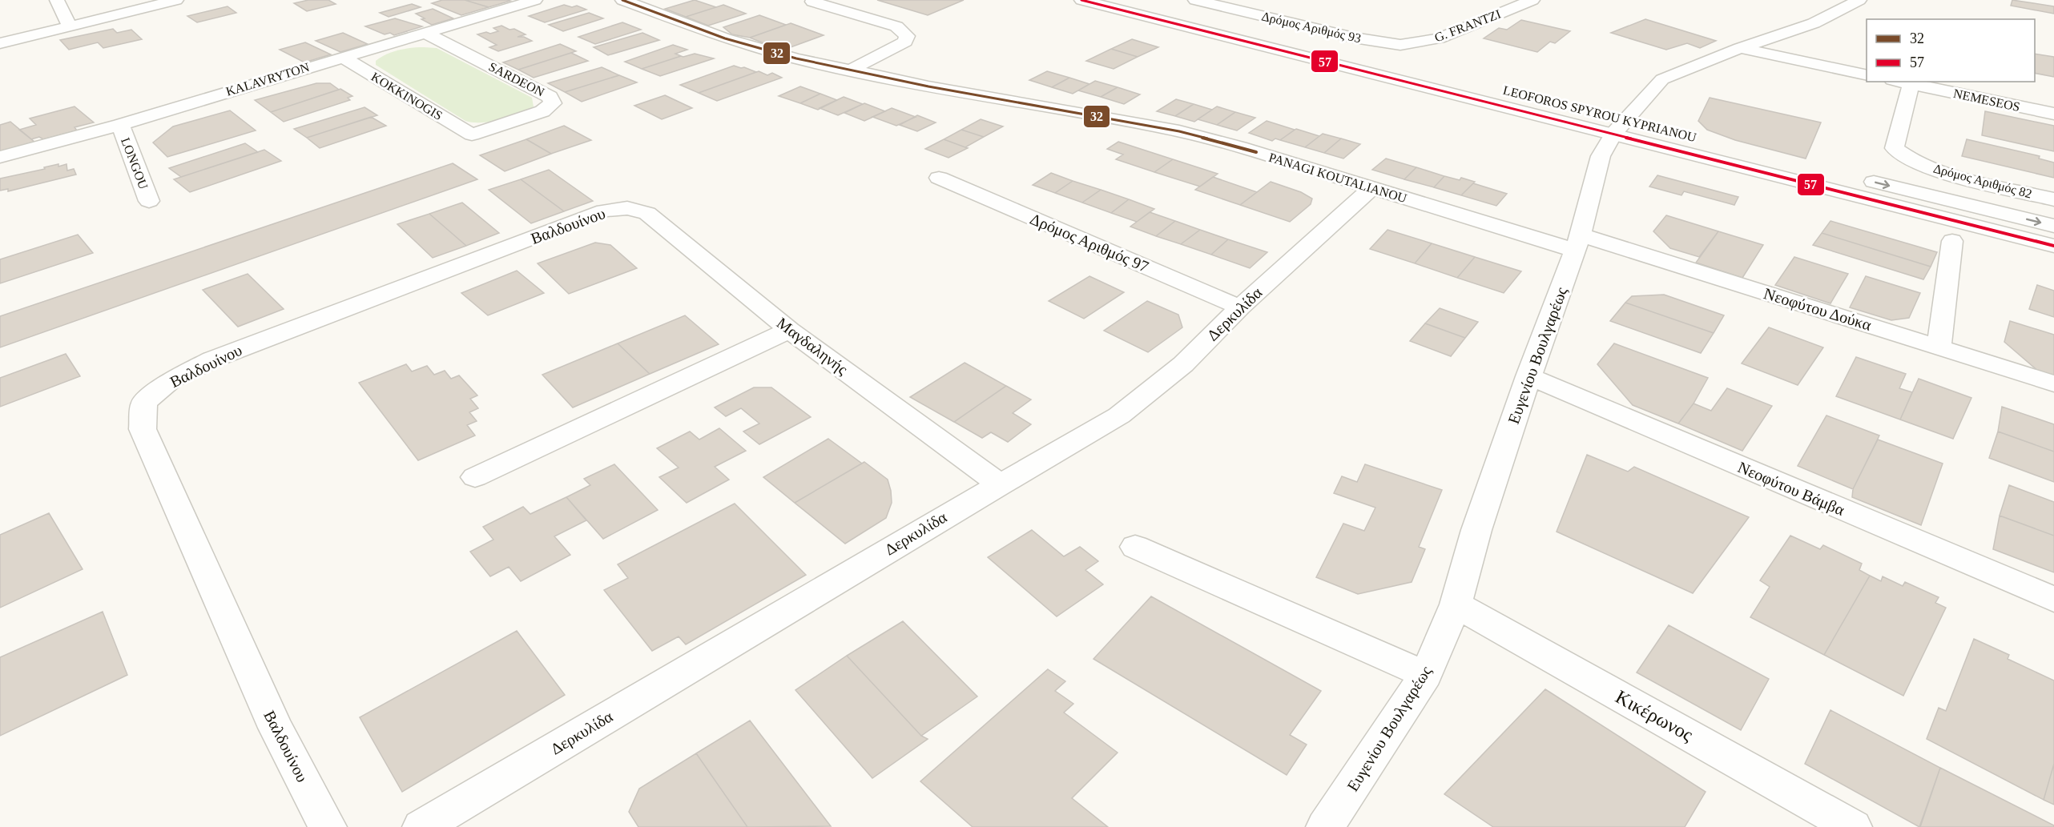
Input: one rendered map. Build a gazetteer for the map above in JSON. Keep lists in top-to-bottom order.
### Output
{
  "streets": {
    "street": [
      "G. FRANTZI",
      "Δρόμος Αριθμός 93",
      "KALAVRYTON",
      "SARDEON",
      "KOKKINOGIS",
      "NEMESEOS",
      "LEOFOROS SPYROU KYPRIANOU",
      "LONGOU",
      "PANAGI KOUTALIANOU",
      "Δρόμος Αριθμός 82",
      "Βαλδουίνου",
      "Δρόμος Αριθμός 97",
      "Νεοφύτου Δούκα",
      "Δερκυλίδα",
      "Μαγδαληνής",
      "Ευγενίου Βουλγαρέως",
      "Νεοφύτου Βάμβα",
      "Κικέρωνος"
    ]
  },
  "crossings": [
    ["G. FRANTZI", "Δρόμος Αριθμός 93"],
    ["KALAVRYTON", "SARDEON"],
    ["KALAVRYTON", "KOKKINOGIS"],
    ["KALAVRYTON", "LONGOU"],
    ["SARDEON", "KOKKINOGIS"],
    ["NEMESEOS", "Δρόμος Αριθμός 82"],
    ["LEOFOROS SPYROU KYPRIANOU", "Ευγενίου Βουλγαρέως"],
    ["PANAGI KOUTALIANOU", "Νεοφύτου Δούκα"],
    ["PANAGI KOUTALIANOU", "Δερκυλίδα"],
    ["PANAGI KOUTALIANOU", "Ευγενίου Βουλγαρέως"],
    ["Βαλδουίνου", "Μαγδαληνής"],
    ["Δρόμος Αριθμός 97", "Δερκυλίδα"],
    ["Νεοφύτου Δούκα", "Ευγενίου Βουλγαρέως"],
    ["Δερκυλίδα", "Μαγδαληνής"],
    ["Ευγενίου Βουλγαρέως", "Νεοφύτου Βάμβα"],
    ["Ευγενίου Βουλγαρέως", "Κικέρωνος"]
  ],
  "lines": ["transit line 32", "transit line 57"],
  "legend": ["32", "57"]
}
